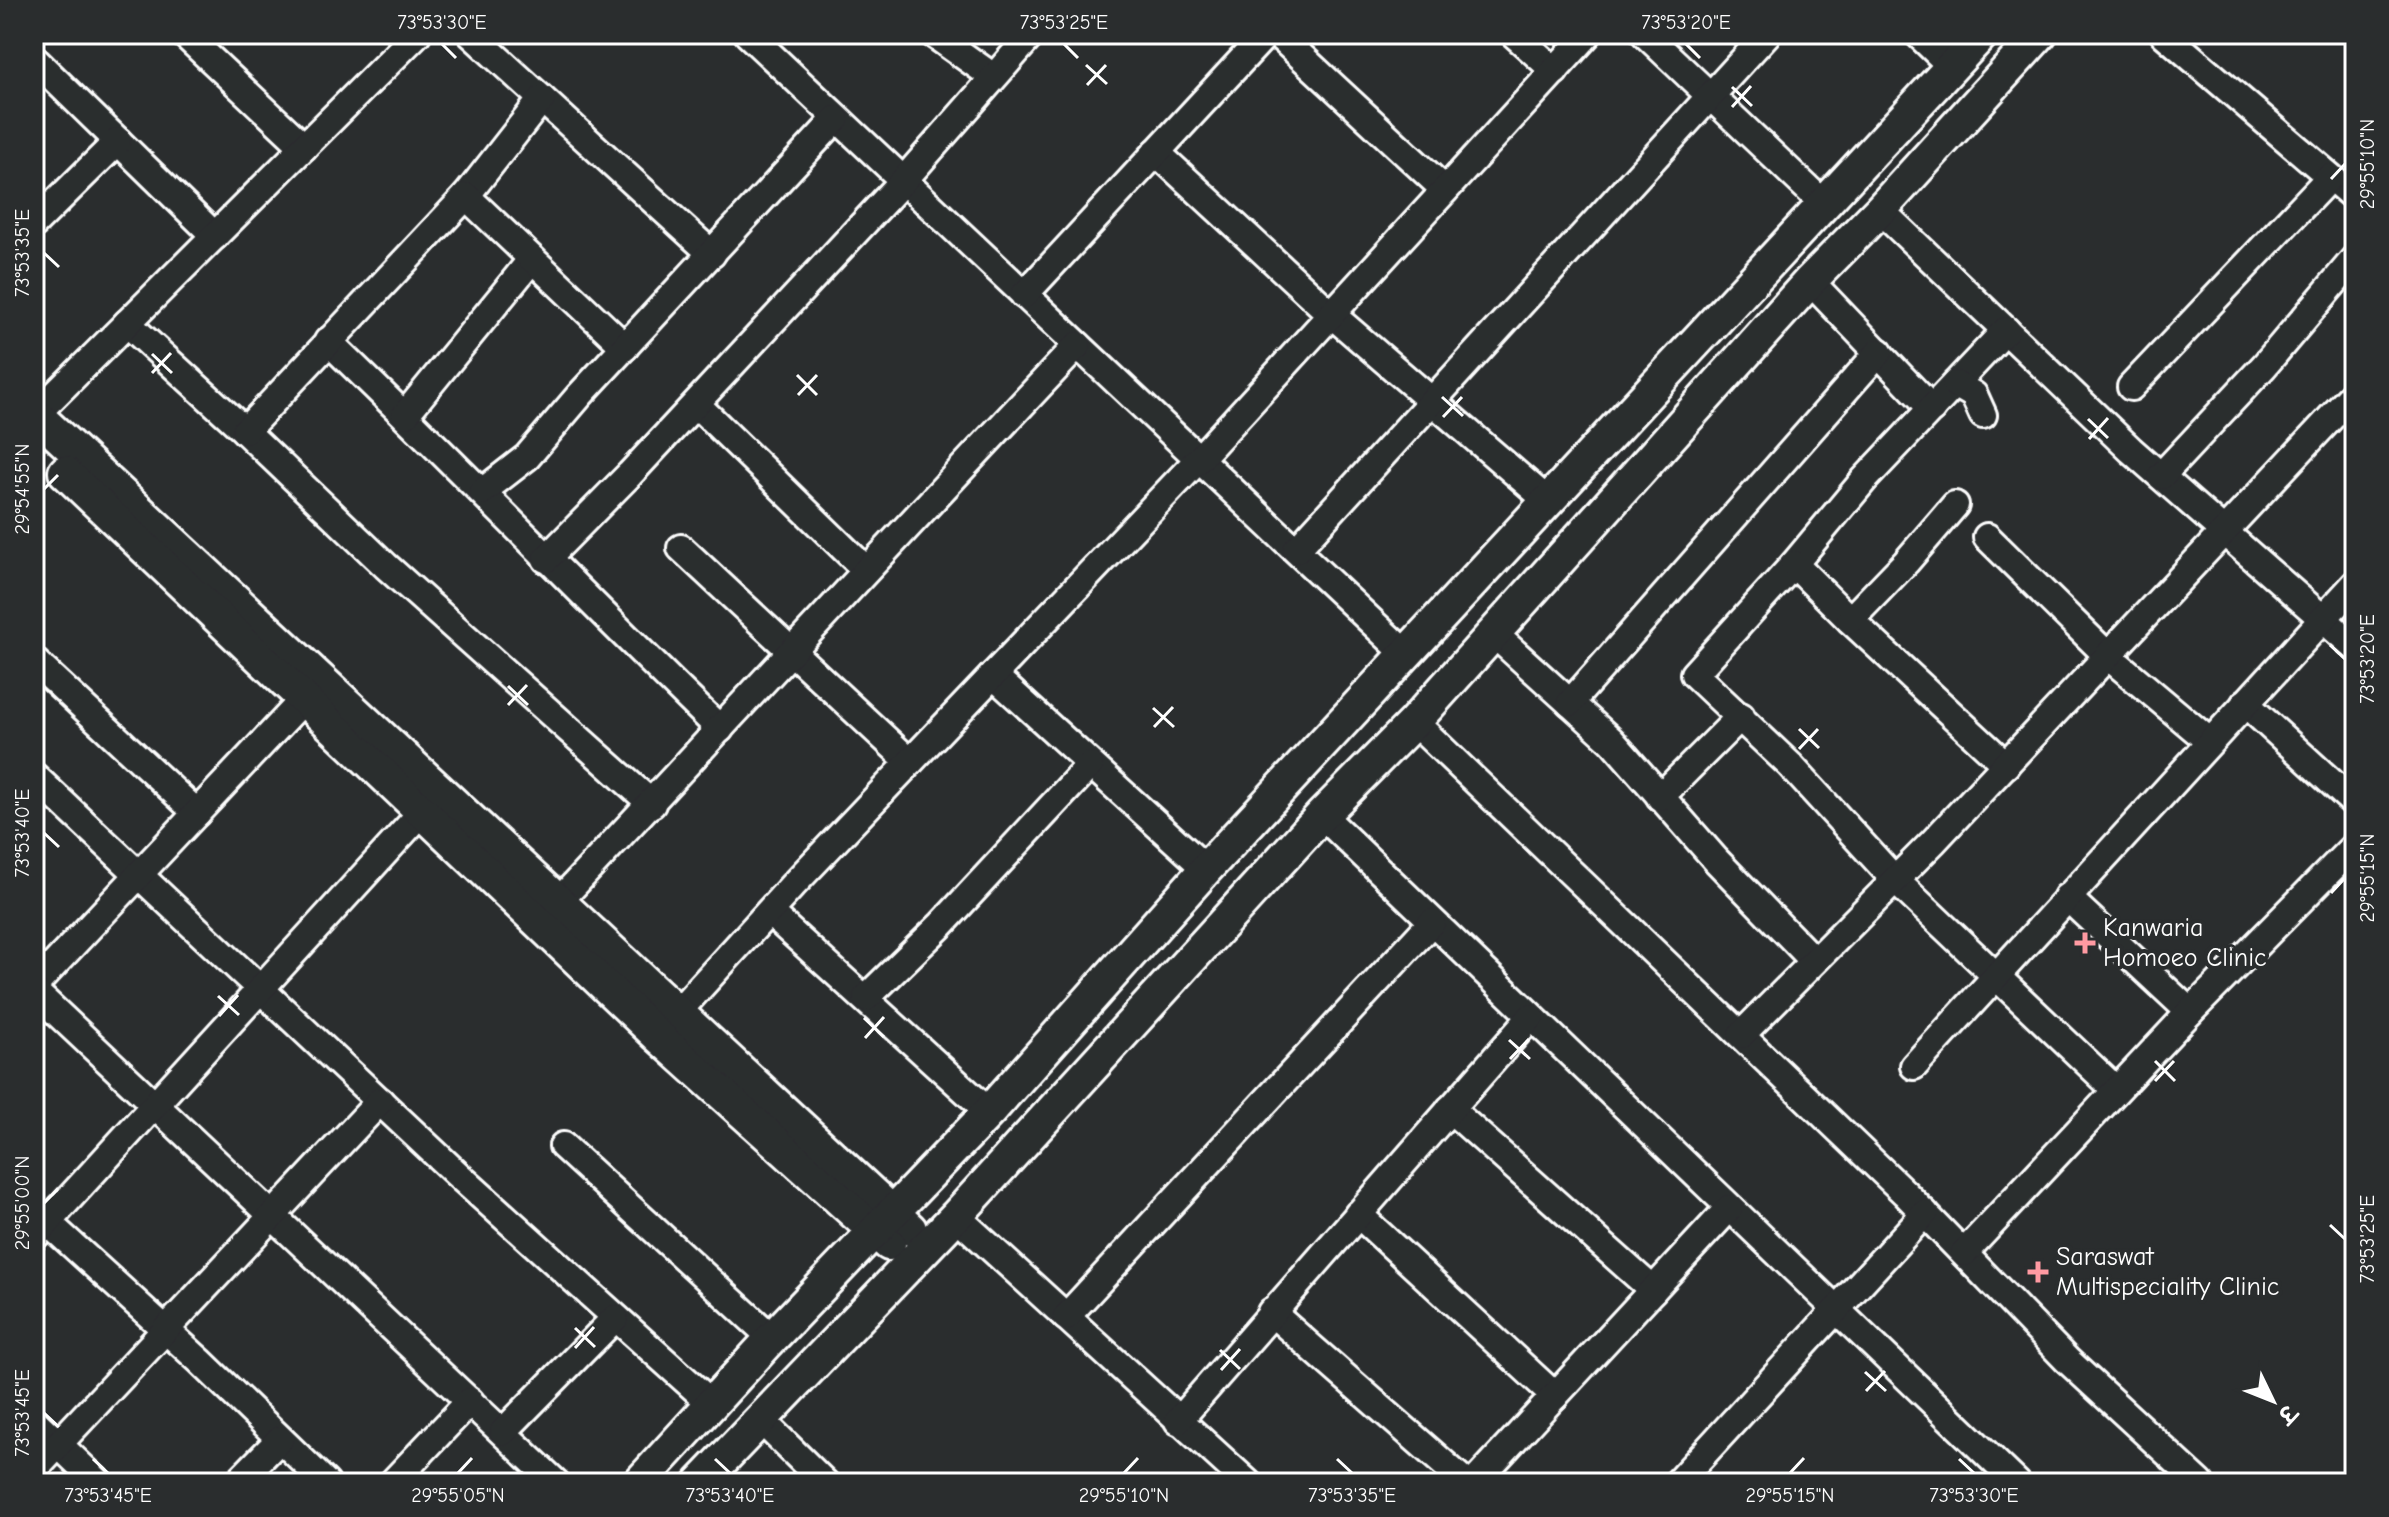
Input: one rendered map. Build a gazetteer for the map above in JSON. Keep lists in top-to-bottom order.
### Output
{
  "places": {
    "health": ["Kanwaria Homoeo Clinic", "Saraswat Multispeciality Clinic"]
  },
  "north": "bottom right",
  "coordinates": [
    "73°53'30\"E",
    "73°53'25\"E",
    "73°53'20\"E",
    "29°55'10\"N",
    "73°53'35\"E",
    "29°54'55\"N",
    "73°53'40\"E",
    "29°55'15\"N",
    "29°55'00\"N",
    "73°53'45\"E",
    "29°55'05\"N"
  ]
}
